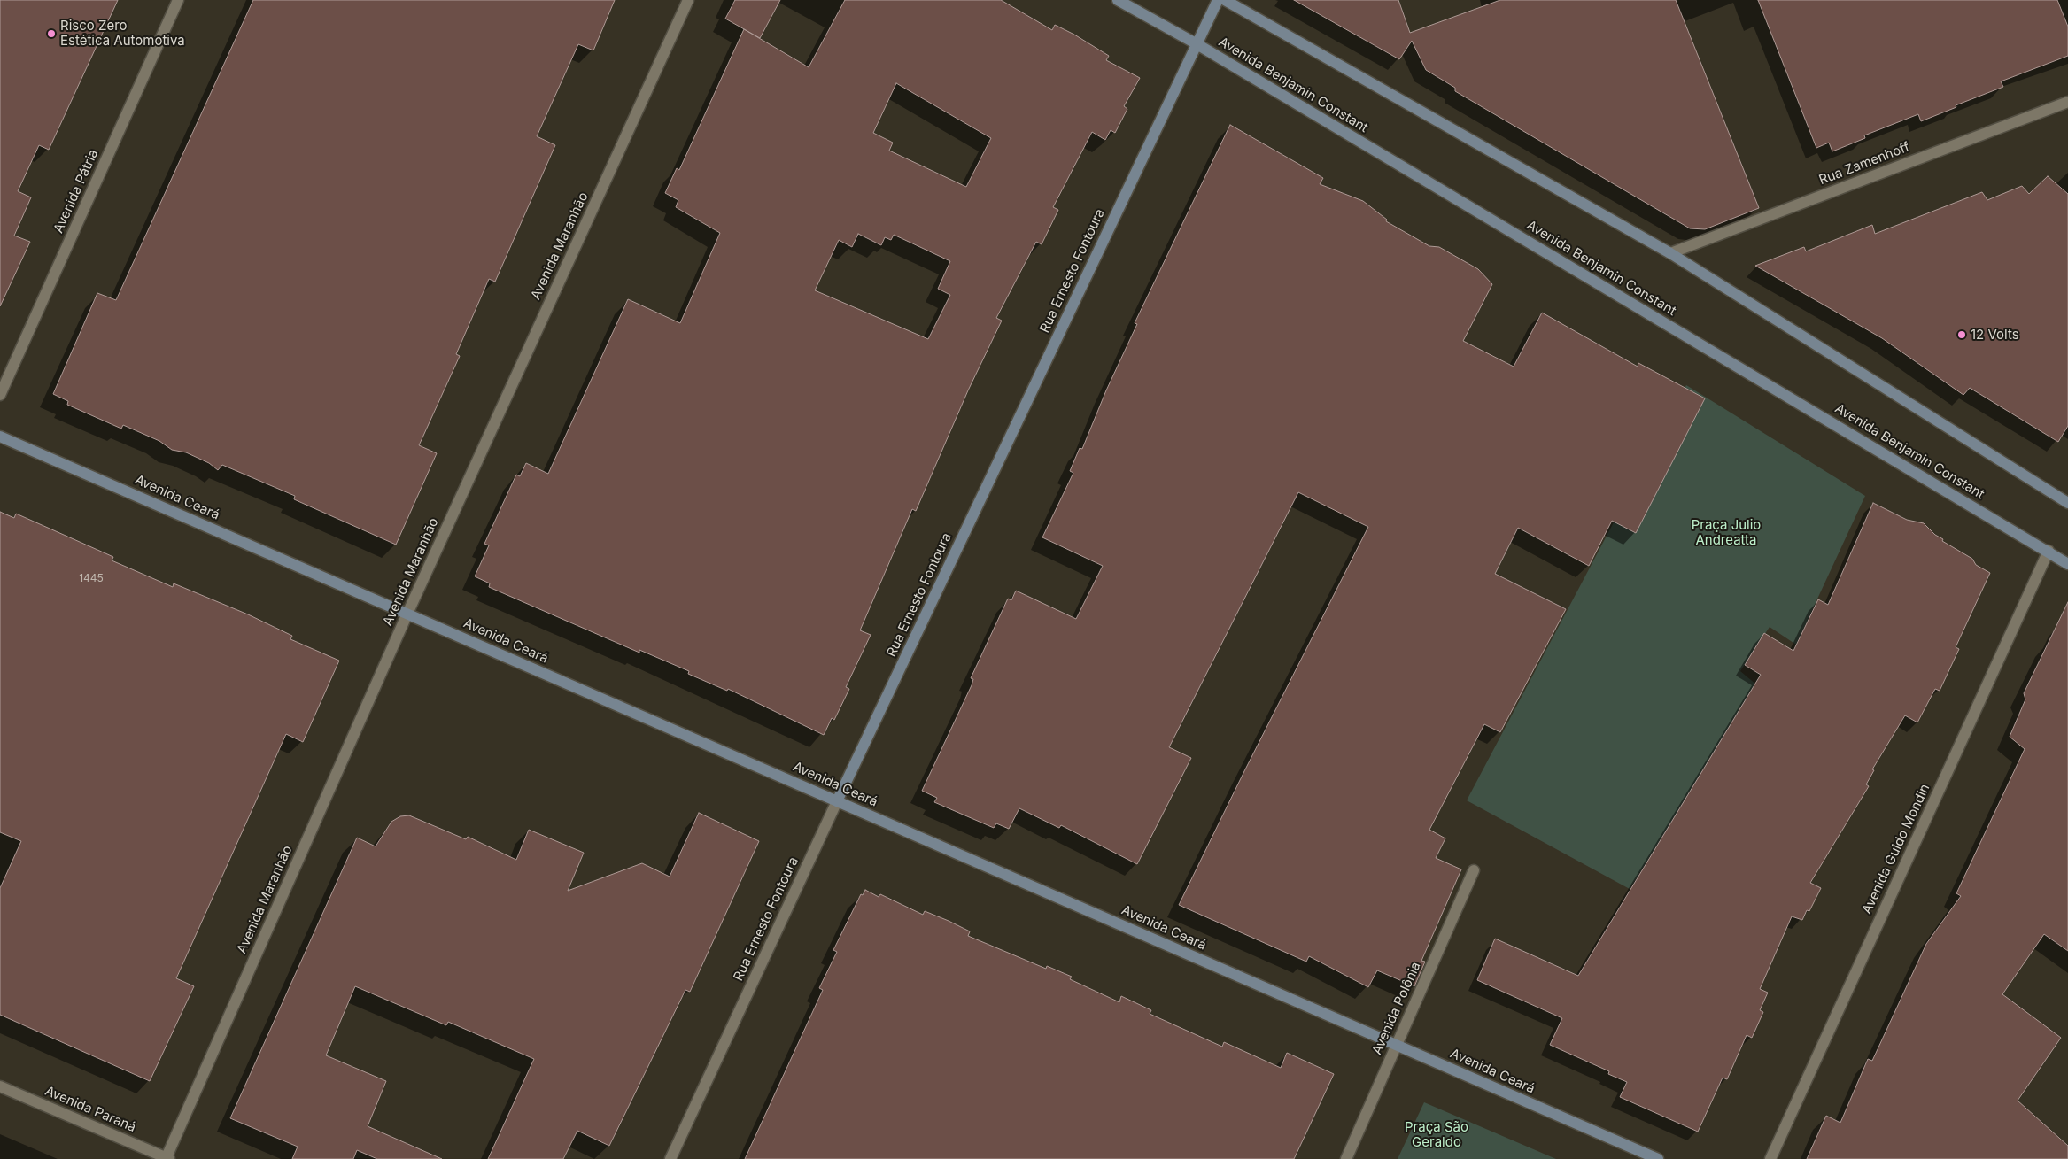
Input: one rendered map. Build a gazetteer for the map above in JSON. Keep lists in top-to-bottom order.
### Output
{
  "streets": {
    "street": [
      "Avenida Benjamin Constant",
      "Rua Zamenhoff",
      "Avenida Pátria",
      "Avenida Maranhão",
      "Rua Ernesto Fontoura",
      "Avenida Ceará",
      "Avenida Guido Mondin",
      "Avenida Polônia",
      "Avenida Paraná"
    ]
  },
  "crossings": [
    ["Avenida Benjamin Constant", "Rua Ernesto Fontoura"],
    ["Avenida Benjamin Constant", "Avenida Guido Mondin"],
    ["Avenida Maranhão", "Avenida Ceará"],
    ["Avenida Maranhão", "Avenida Paraná"],
    ["Rua Ernesto Fontoura", "Avenida Ceará"],
    ["Avenida Ceará", "Avenida Polônia"]
  ],
  "parks": ["Praça Julio Andreatta", "Praça São Geraldo"],
  "places": ["Risco Zero Estética Automotiva", "12 Volts"],
  "house_numbers": ["1445"]
}
